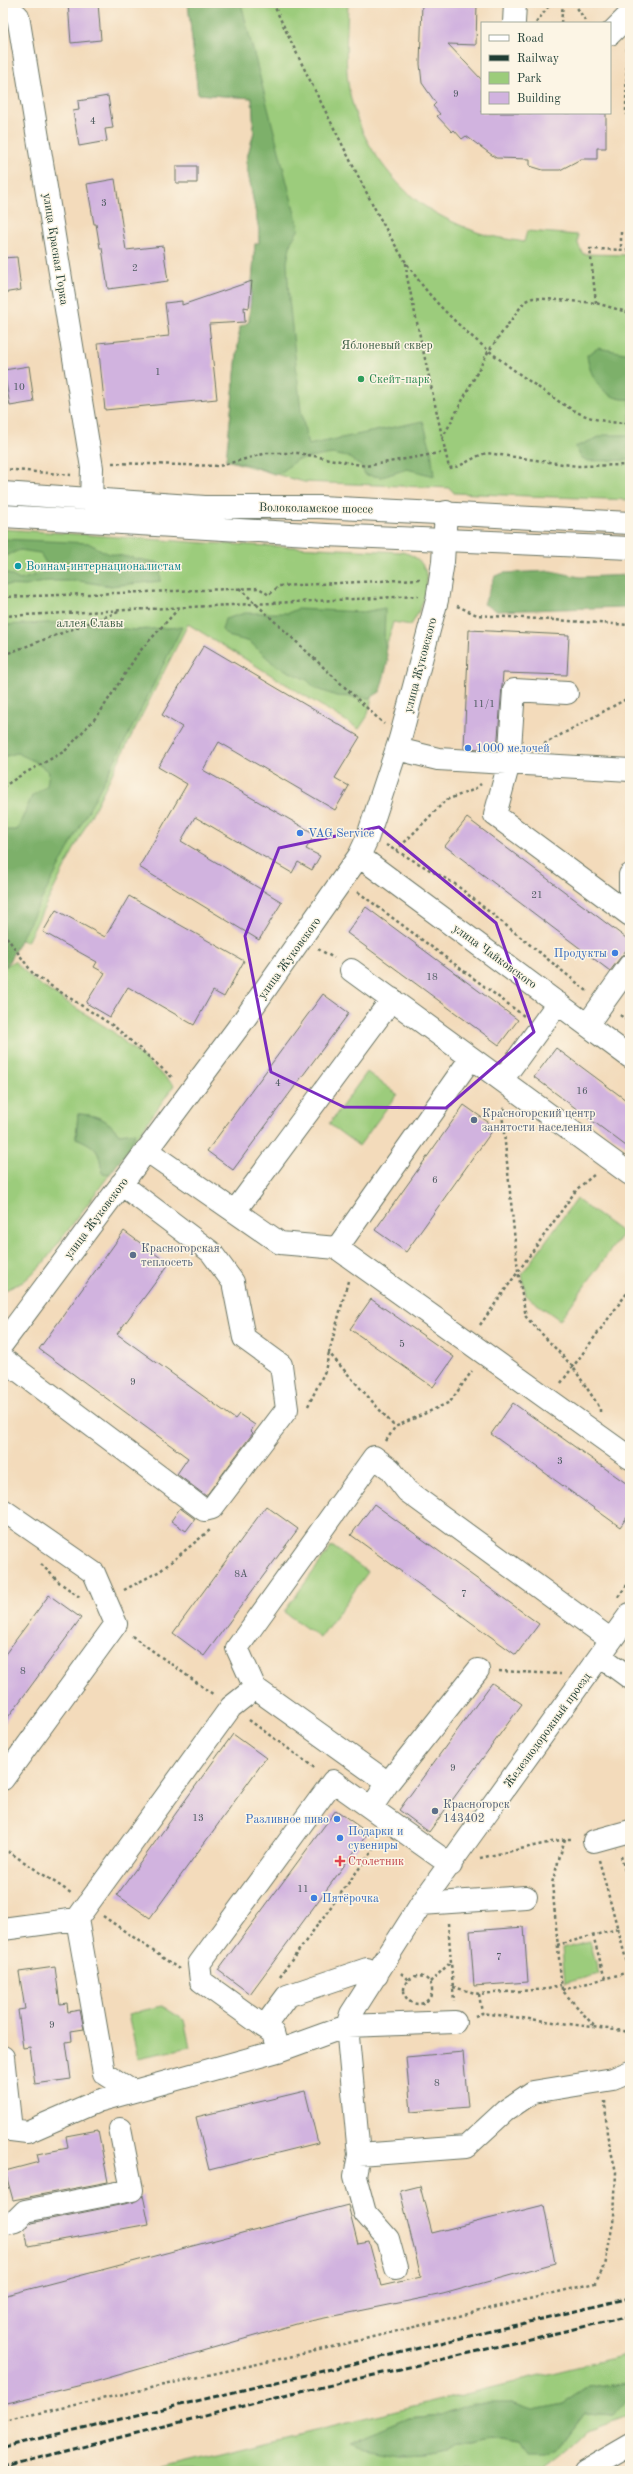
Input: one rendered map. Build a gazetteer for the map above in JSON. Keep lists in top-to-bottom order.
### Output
{
  "streets": {
    "street": [
      "улица Красная Горка",
      "Волоколамское шоссе",
      "улица Жуковского",
      "улица Чайковского",
      "Железнодорожный проезд"
    ]
  },
  "crossings": [
    ["улица Красная Горка", "Волоколамское шоссе"],
    ["Волоколамское шоссе", "улица Жуковского"],
    ["улица Жуковского", "улица Чайковского"]
  ],
  "parks": ["Яблоневый сквер", "аллея Славы"],
  "places": {
    "other": [
      "Скейт-парк",
      "Воинам-интернационалистам",
      "1000 мелочей",
      "VAG Service",
      "Продукты",
      "Красногорский центр занятости населения",
      "Красногорская теплосеть",
      "Красногорск 143402",
      "Разливное пиво",
      "Подарки и сувениры",
      "Пятёрочка"
    ],
    "health": ["Столетник"]
  },
  "house_numbers": [
    "9",
    "4",
    "3",
    "2",
    "1",
    "10",
    "11/1",
    "21",
    "18",
    "4",
    "16",
    "6",
    "5",
    "9",
    "3",
    "8А",
    "7",
    "8",
    "9",
    "13",
    "11",
    "7",
    "9",
    "8"
  ],
  "legend": [
    "Road",
    "Railway",
    "Park",
    "Building"
  ]
}
